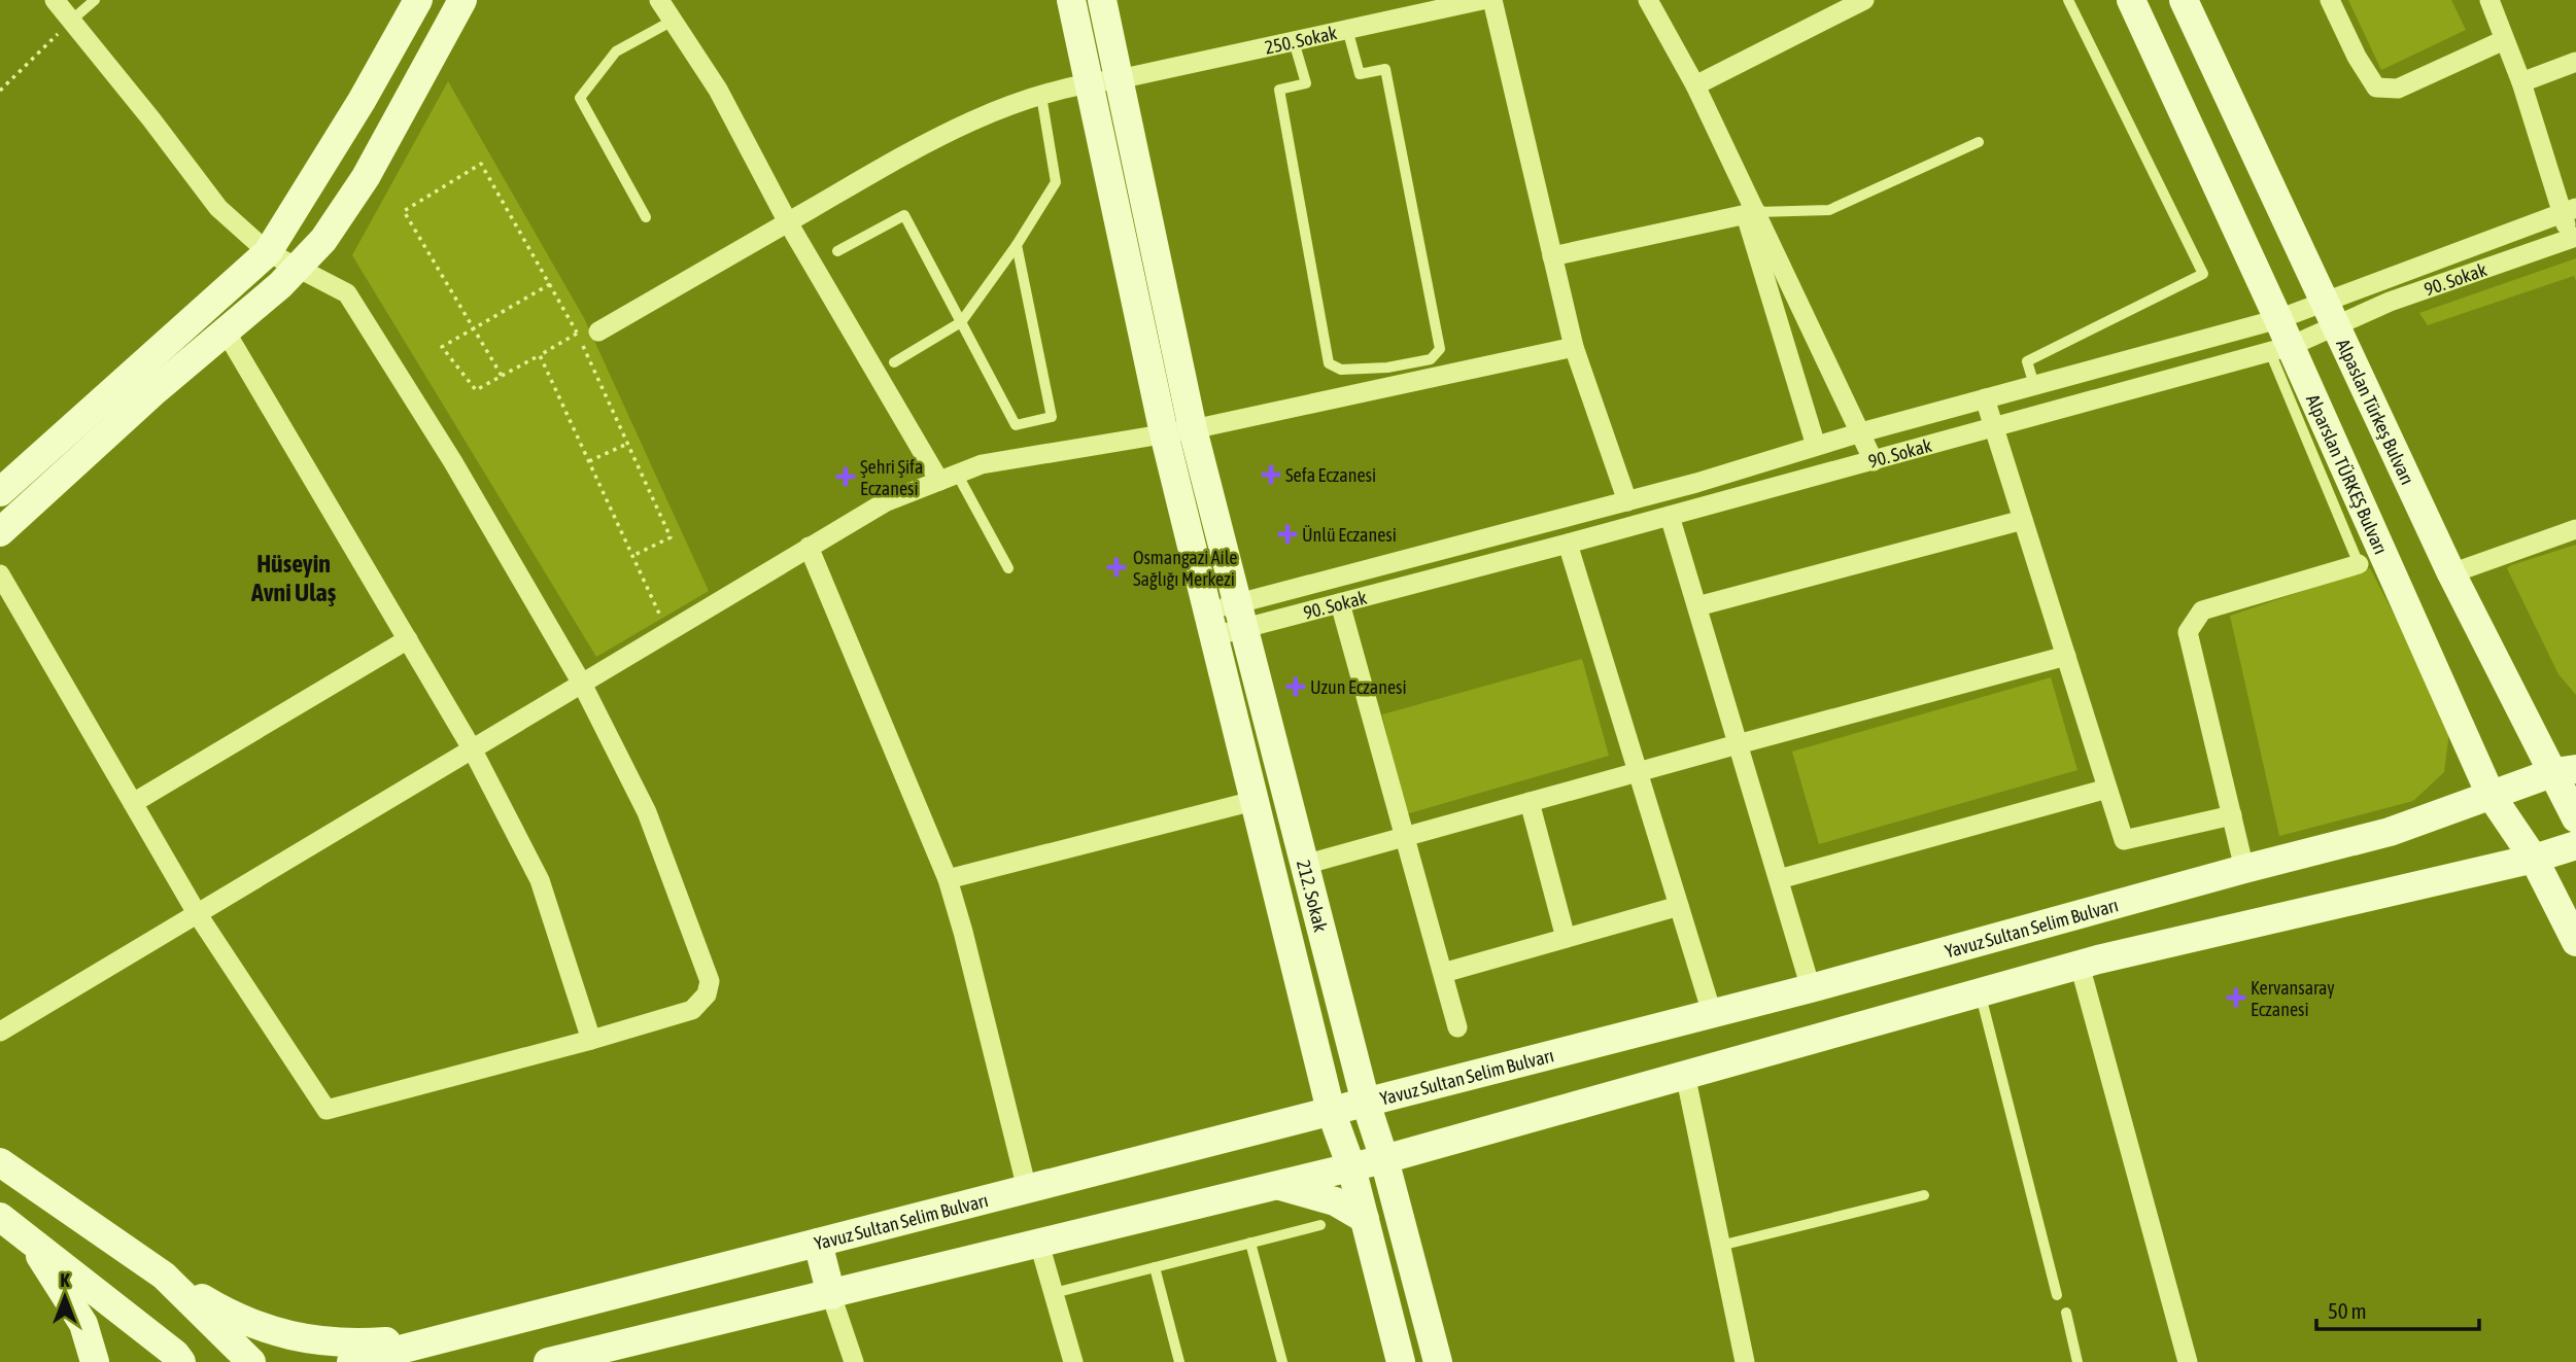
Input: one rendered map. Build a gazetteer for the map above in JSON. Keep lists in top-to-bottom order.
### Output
{
  "streets": {
    "main road": [
      "Alpaslan Türkeş Bulvarı",
      "Alparslan TÜRKEŞ Bulvarı",
      "212. Sokak",
      "Yavuz Sultan Selim Bulvarı"
    ],
    "street": ["250. Sokak", "90. Sokak"]
  },
  "crossings": [
    ["250. Sokak", "212. Sokak"],
    ["90. Sokak", "Alpaslan Türkeş Bulvarı"],
    ["90. Sokak", "Alparslan TÜRKEŞ Bulvarı"],
    ["90. Sokak", "212. Sokak"],
    ["Alpaslan Türkeş Bulvarı", "Yavuz Sultan Selim Bulvarı"],
    ["Alparslan TÜRKEŞ Bulvarı", "Yavuz Sultan Selim Bulvarı"],
    ["212. Sokak", "Yavuz Sultan Selim Bulvarı"]
  ],
  "districts": ["Hüseyin Avni Ulaş"],
  "places": {
    "health": [
      "Sefa Eczanesi",
      "Şehri Şifa Eczanesi",
      "Ünlü Eczanesi",
      "Osmangazi Aile Sağlığı Merkezi",
      "Uzun Eczanesi",
      "Kervansaray Eczanesi"
    ]
  },
  "scale_bar": "50 m",
  "north": "top"
}
